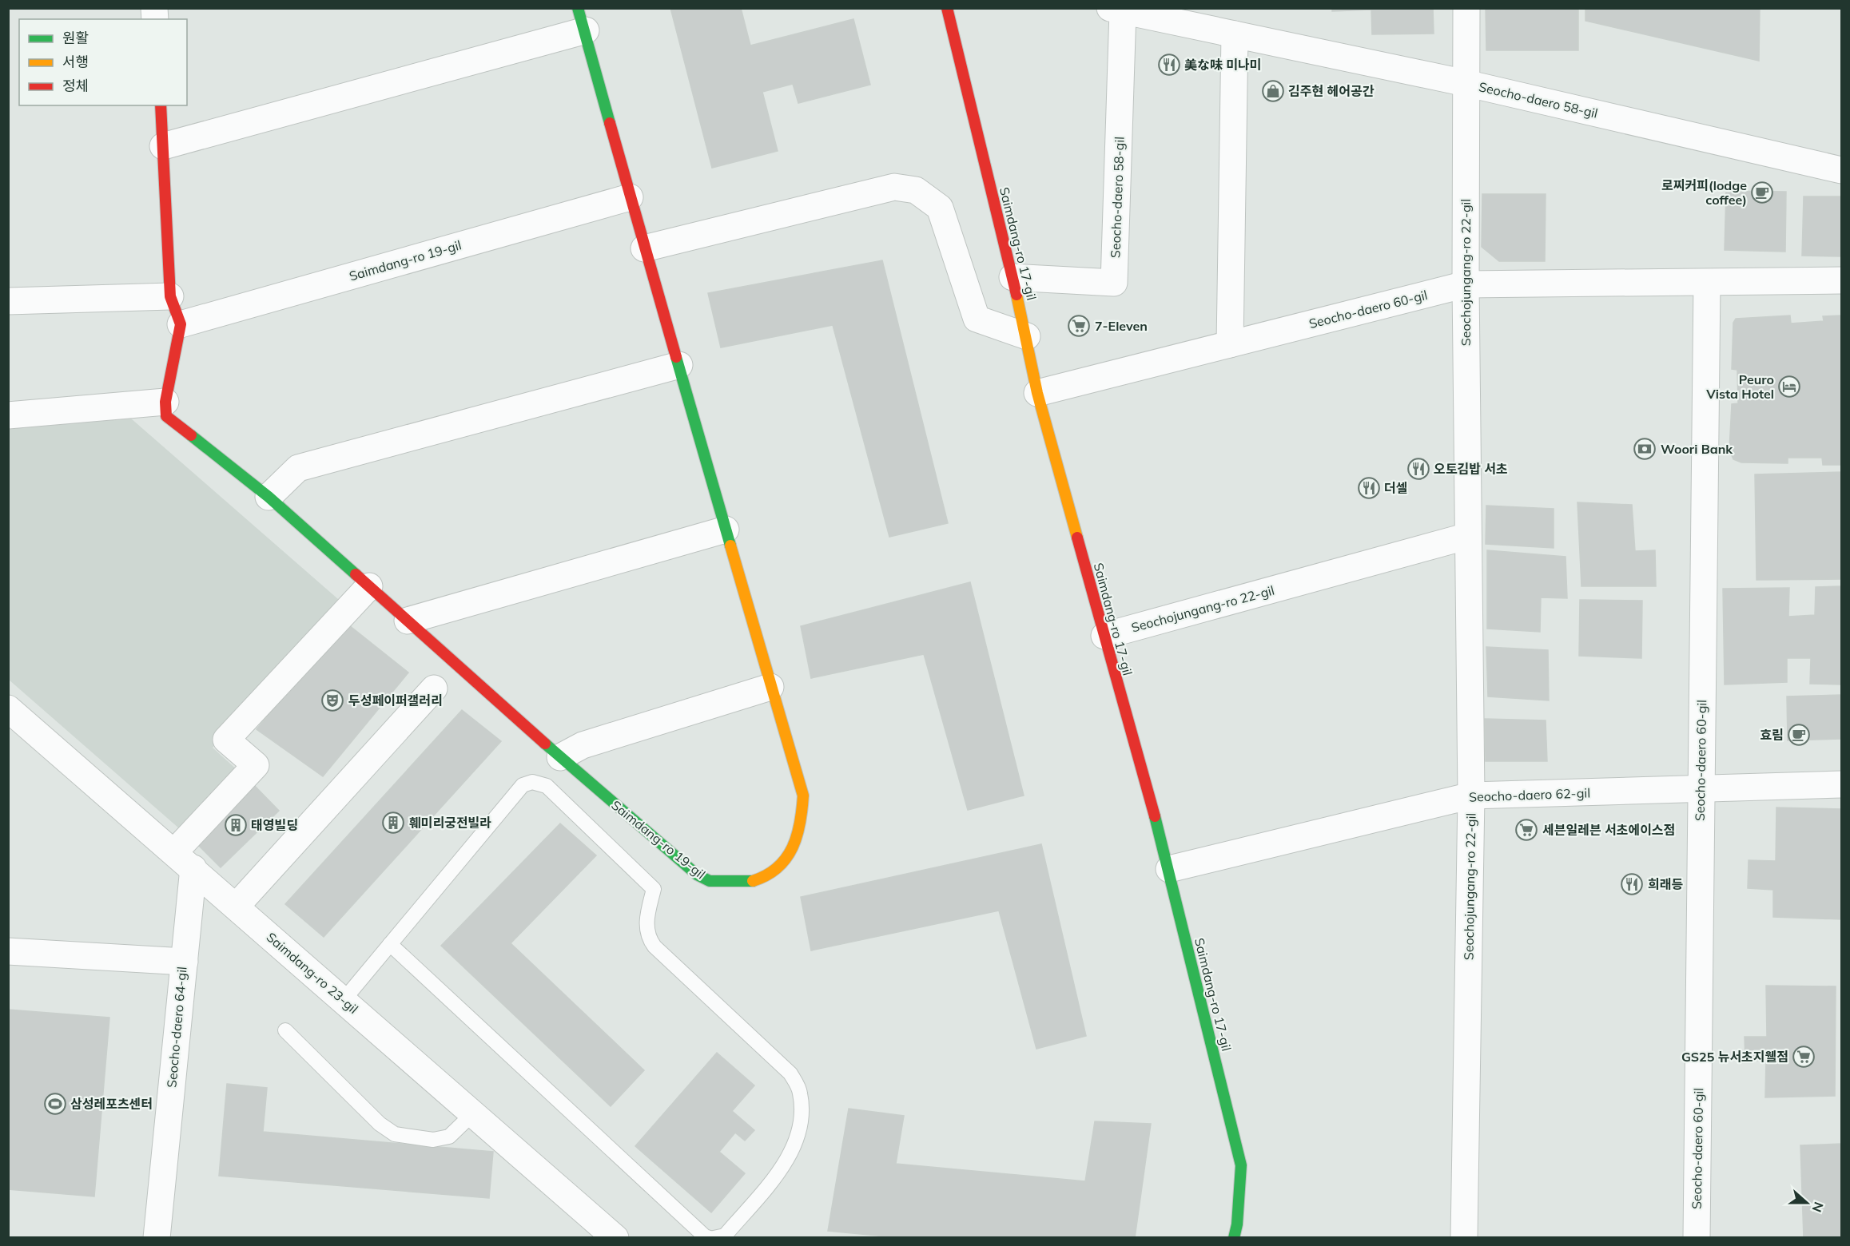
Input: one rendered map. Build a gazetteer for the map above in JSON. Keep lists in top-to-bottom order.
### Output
{
  "streets": {
    "street": [
      "Seocho-daero 58-gil",
      "Saimdang-ro 17-gil",
      "Saimdang-ro 19-gil",
      "Seochojungang-ro 22-gil",
      "Seocho-daero 60-gil",
      "Seocho-daero 62-gil",
      "Saimdang-ro 23-gil",
      "Seocho-daero 64-gil"
    ]
  },
  "crossings": [
    ["Seocho-daero 58-gil", "Saimdang-ro 17-gil"],
    ["Seocho-daero 58-gil", "Seochojungang-ro 22-gil"],
    ["Saimdang-ro 17-gil", "Seochojungang-ro 22-gil"],
    ["Saimdang-ro 17-gil", "Seocho-daero 60-gil"],
    ["Saimdang-ro 17-gil", "Seocho-daero 62-gil"],
    ["Seochojungang-ro 22-gil", "Seocho-daero 60-gil"],
    ["Seochojungang-ro 22-gil", "Seocho-daero 62-gil"],
    ["Seocho-daero 60-gil", "Seocho-daero 62-gil"]
  ],
  "places": {
    "restaurant": [
      "美な味 미나미",
      "오토김밥 서초",
      "더셀",
      "희래등"
    ],
    "shop": ["김주현 헤어공간"],
    "cafe": ["로찌커피(lodge coffee)", "효림"],
    "supermarket": ["7-Eleven", "세븐일레븐 서초에이스점", "GS25 뉴서초지웰점"],
    "hotel": ["Peuro Vista Hotel"],
    "bank": ["Woori Bank"],
    "theatre": ["두성페이퍼갤러리"],
    "building": ["훼미리궁전빌라", "태영빌딩"],
    "sports": ["삼성레포츠센터"]
  },
  "legend": ["원활", "서행", "정체"],
  "north": "right"
}
